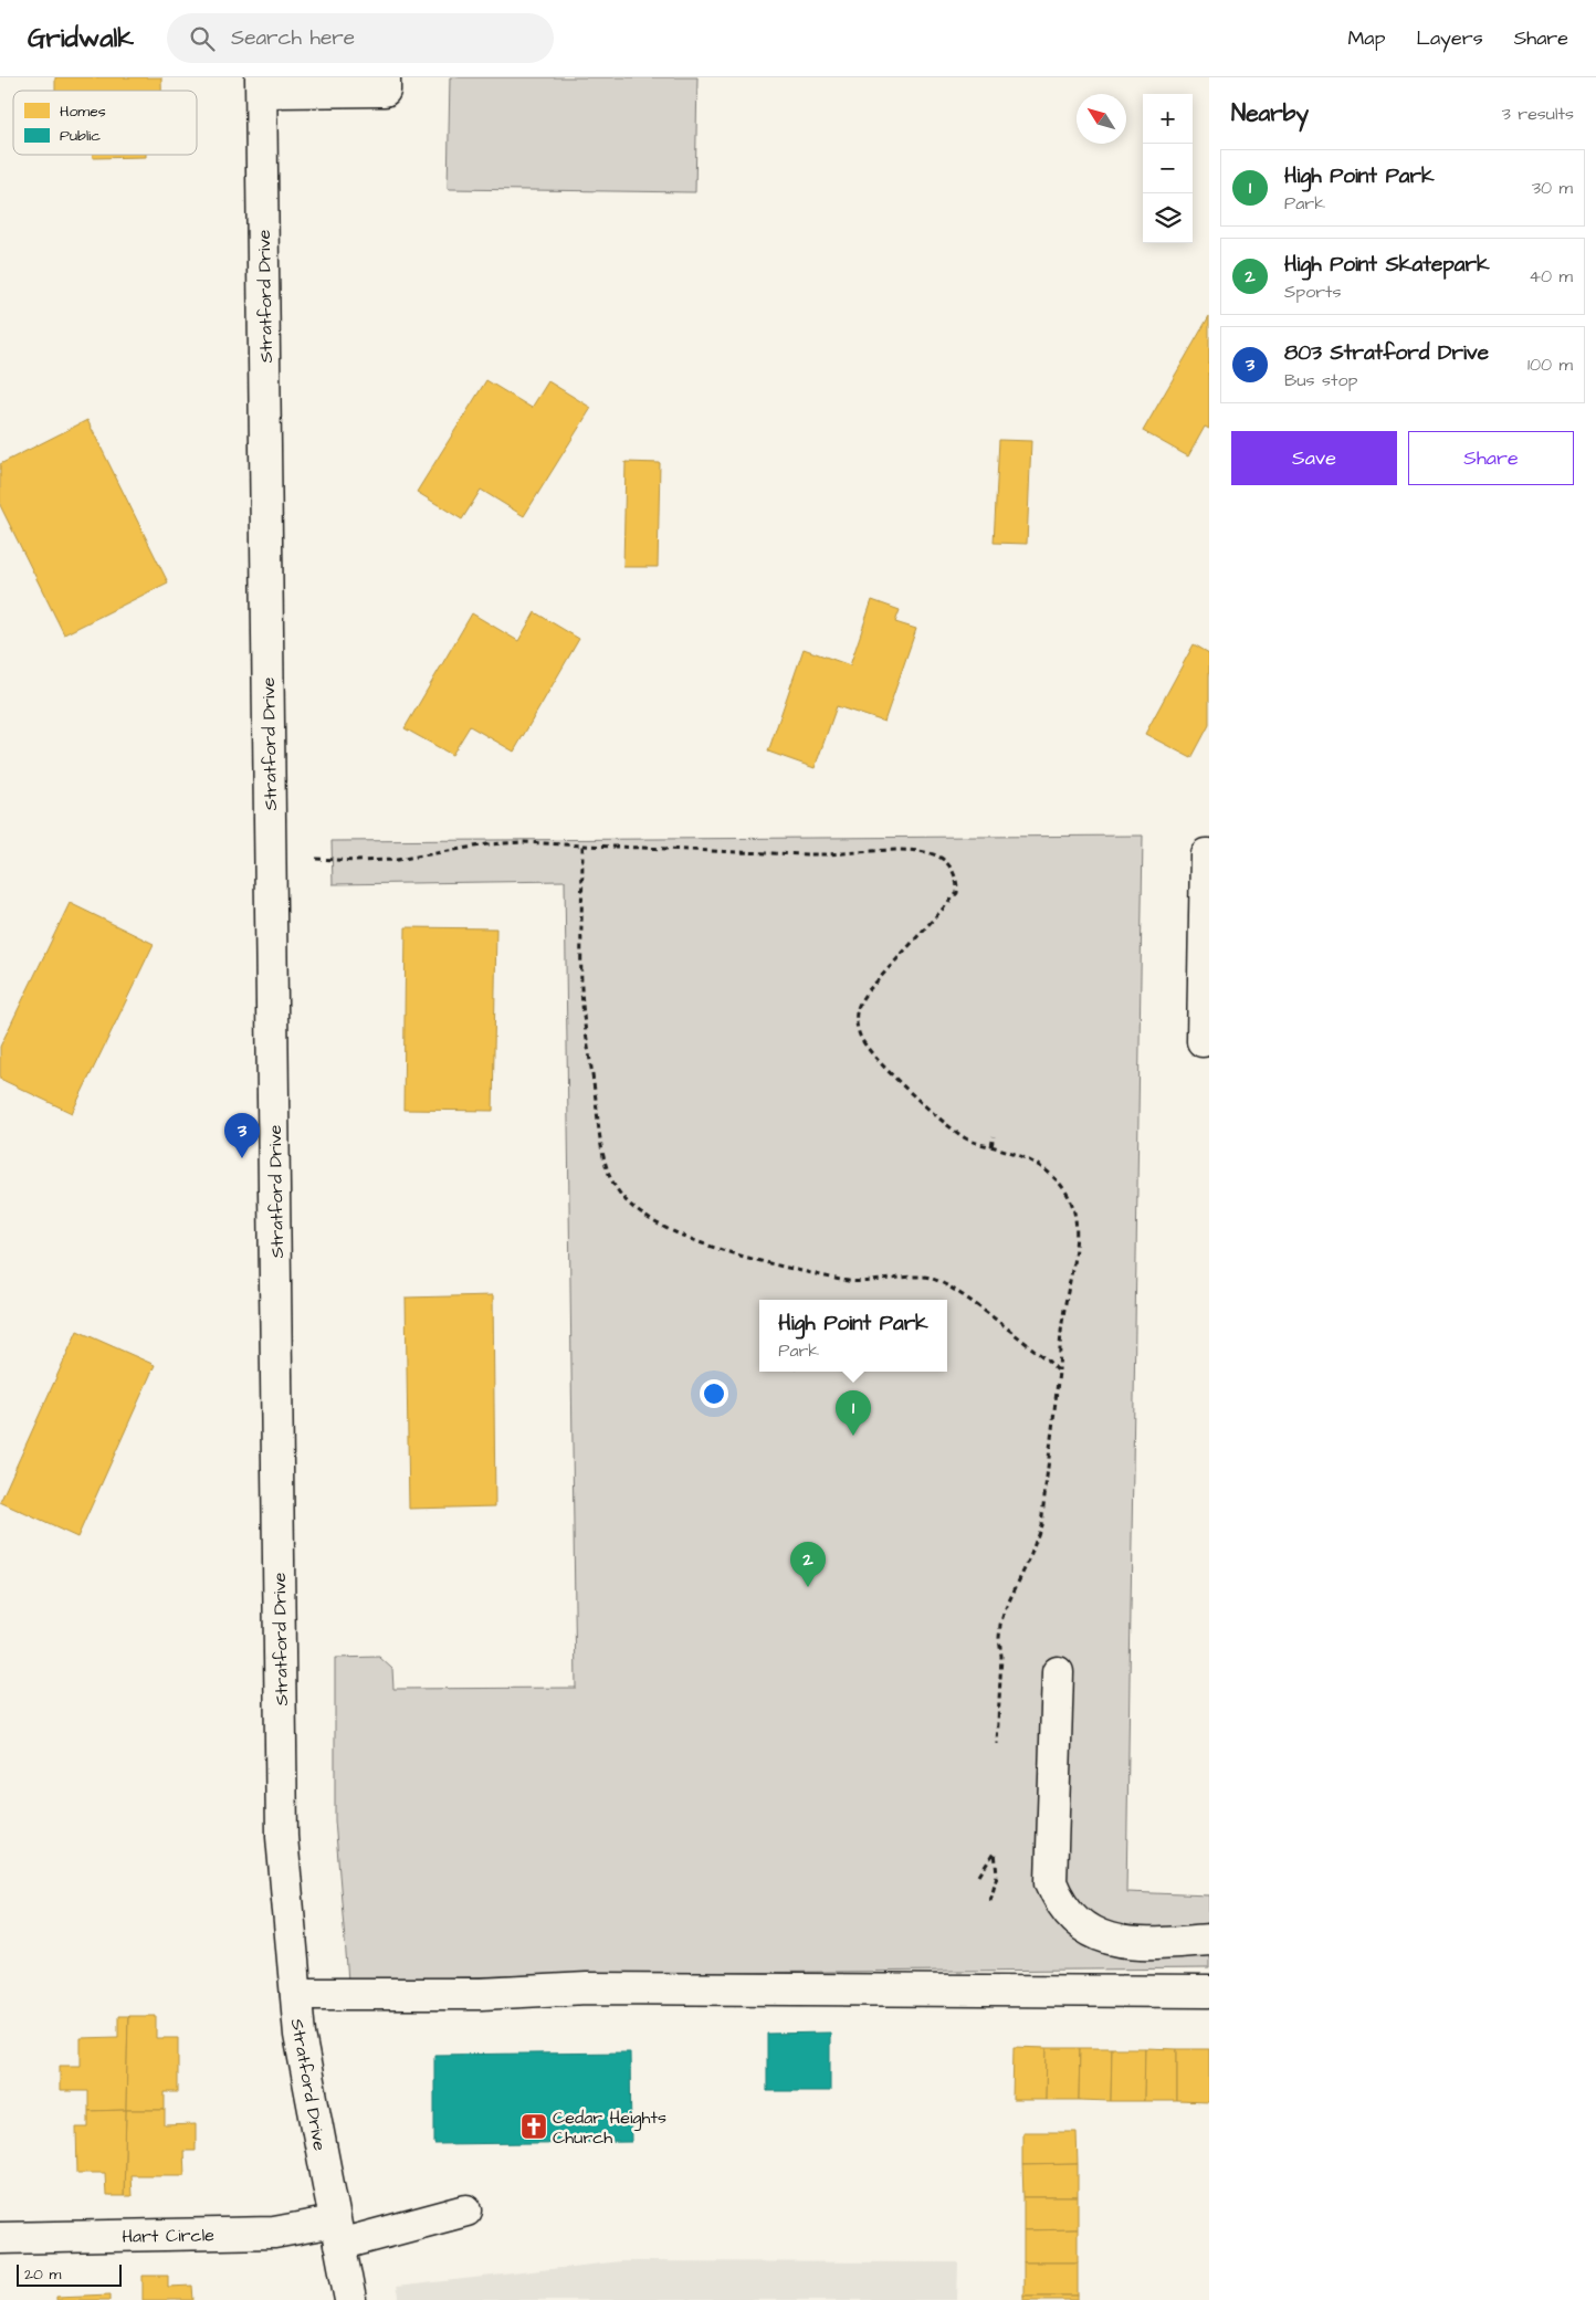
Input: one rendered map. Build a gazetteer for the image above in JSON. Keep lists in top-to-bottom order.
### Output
{
  "streets": {
    "street": ["Stratford Drive", "Hart Circle"]
  },
  "crossings": [
    ["Stratford Drive", "Hart Circle"]
  ],
  "places": {
    "church": ["Cedar Heights Church"]
  },
  "legend": ["Homes", "Public"],
  "scale_bar": "20 m",
  "north": "top left",
  "page": {
    "header": "Gridwalk",
    "search": "Search here",
    "nav": ["Map", "Layers", "Share"],
    "heading": ["Nearby", "3 results"],
    "map_buttons": ["+", "−"],
    "list": [
      {
        "mark": "1",
        "name": "High Point Park",
        "note": "Park",
        "value": "30 m"
      },
      {
        "mark": "2",
        "name": "High Point Skatepark",
        "note": "Sports",
        "value": "40 m"
      },
      {
        "mark": "3",
        "name": "803 Stratford Drive",
        "note": "Bus stop",
        "value": "100 m"
      }
    ],
    "buttons": ["Save", "Share"],
    "pins": ["3", "1", "2"],
    "popup": ["High Point Park", "Park"],
    "scale": "20 m"
  }
}
